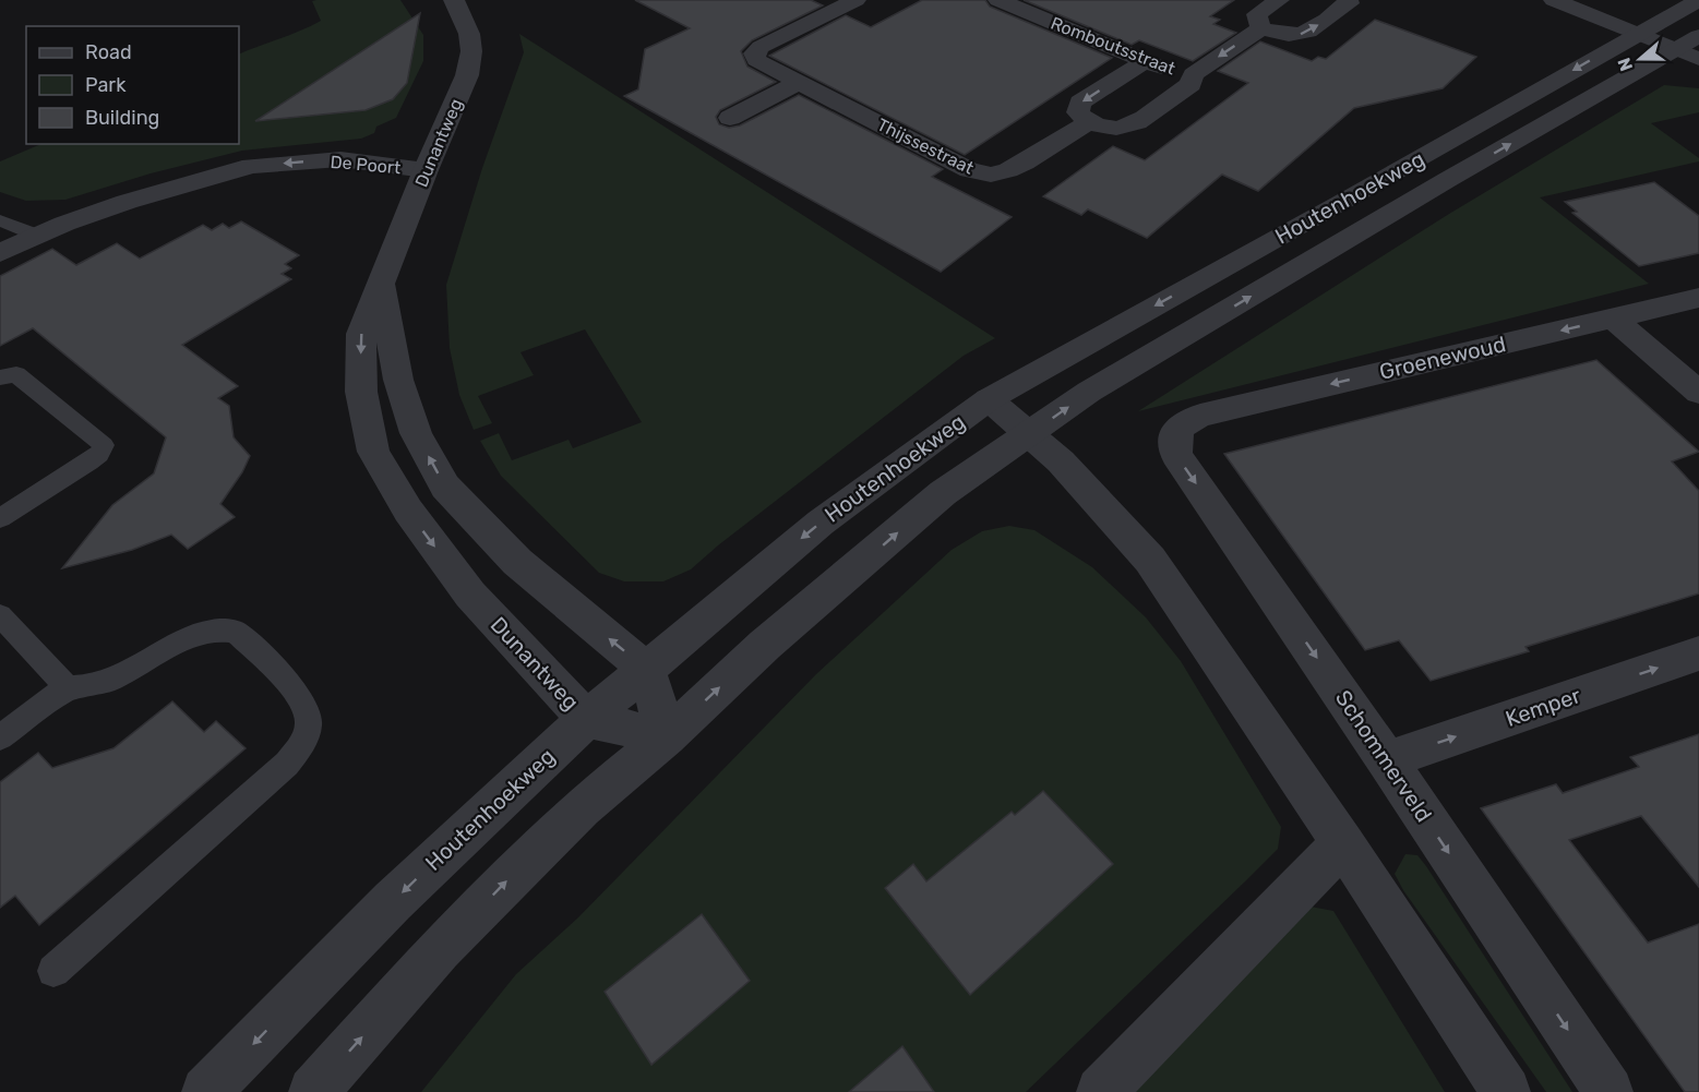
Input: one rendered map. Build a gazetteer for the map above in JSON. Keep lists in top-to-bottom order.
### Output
{
  "streets": {
    "street": [
      "Romboutsstraat",
      "Dunantweg",
      "Thijssestraat",
      "De Poort",
      "Houtenhoekweg",
      "Groenewoud",
      "Kemper",
      "Schommerveld"
    ]
  },
  "crossings": [
    ["Dunantweg", "De Poort"],
    ["Dunantweg", "Houtenhoekweg"],
    ["Groenewoud", "Schommerveld"],
    ["Kemper", "Schommerveld"]
  ],
  "one_way": ["Groenewoud", "Kemper"],
  "legend": ["Road", "Park", "Building"],
  "north": "left"
}
